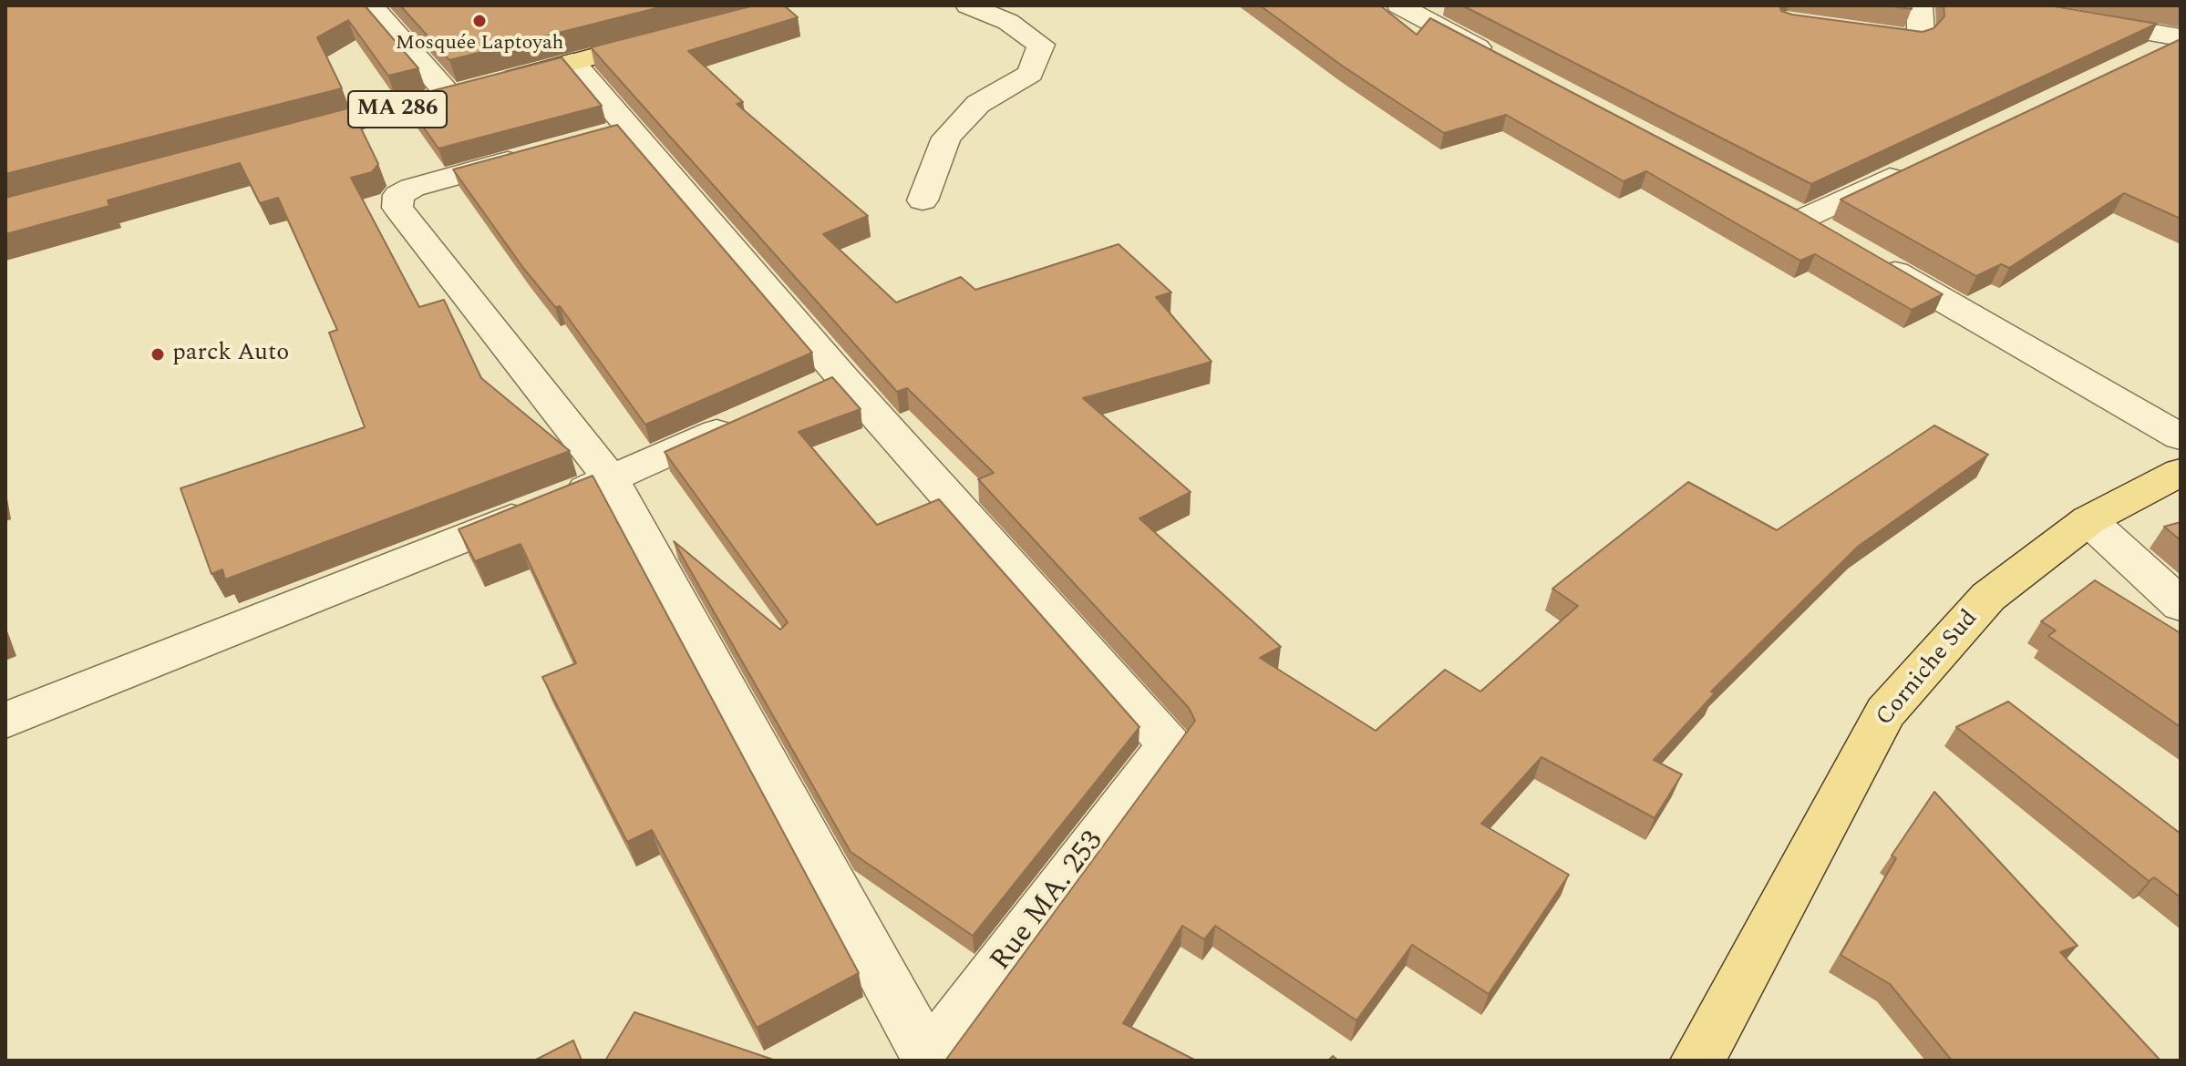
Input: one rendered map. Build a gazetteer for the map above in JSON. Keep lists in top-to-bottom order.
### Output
{
  "streets": {
    "main road": ["MA 286", "Corniche Sud"],
    "street": ["Rue MA. 253"]
  },
  "places": ["Mosquée Laptoyah", "parck Auto"]
}
